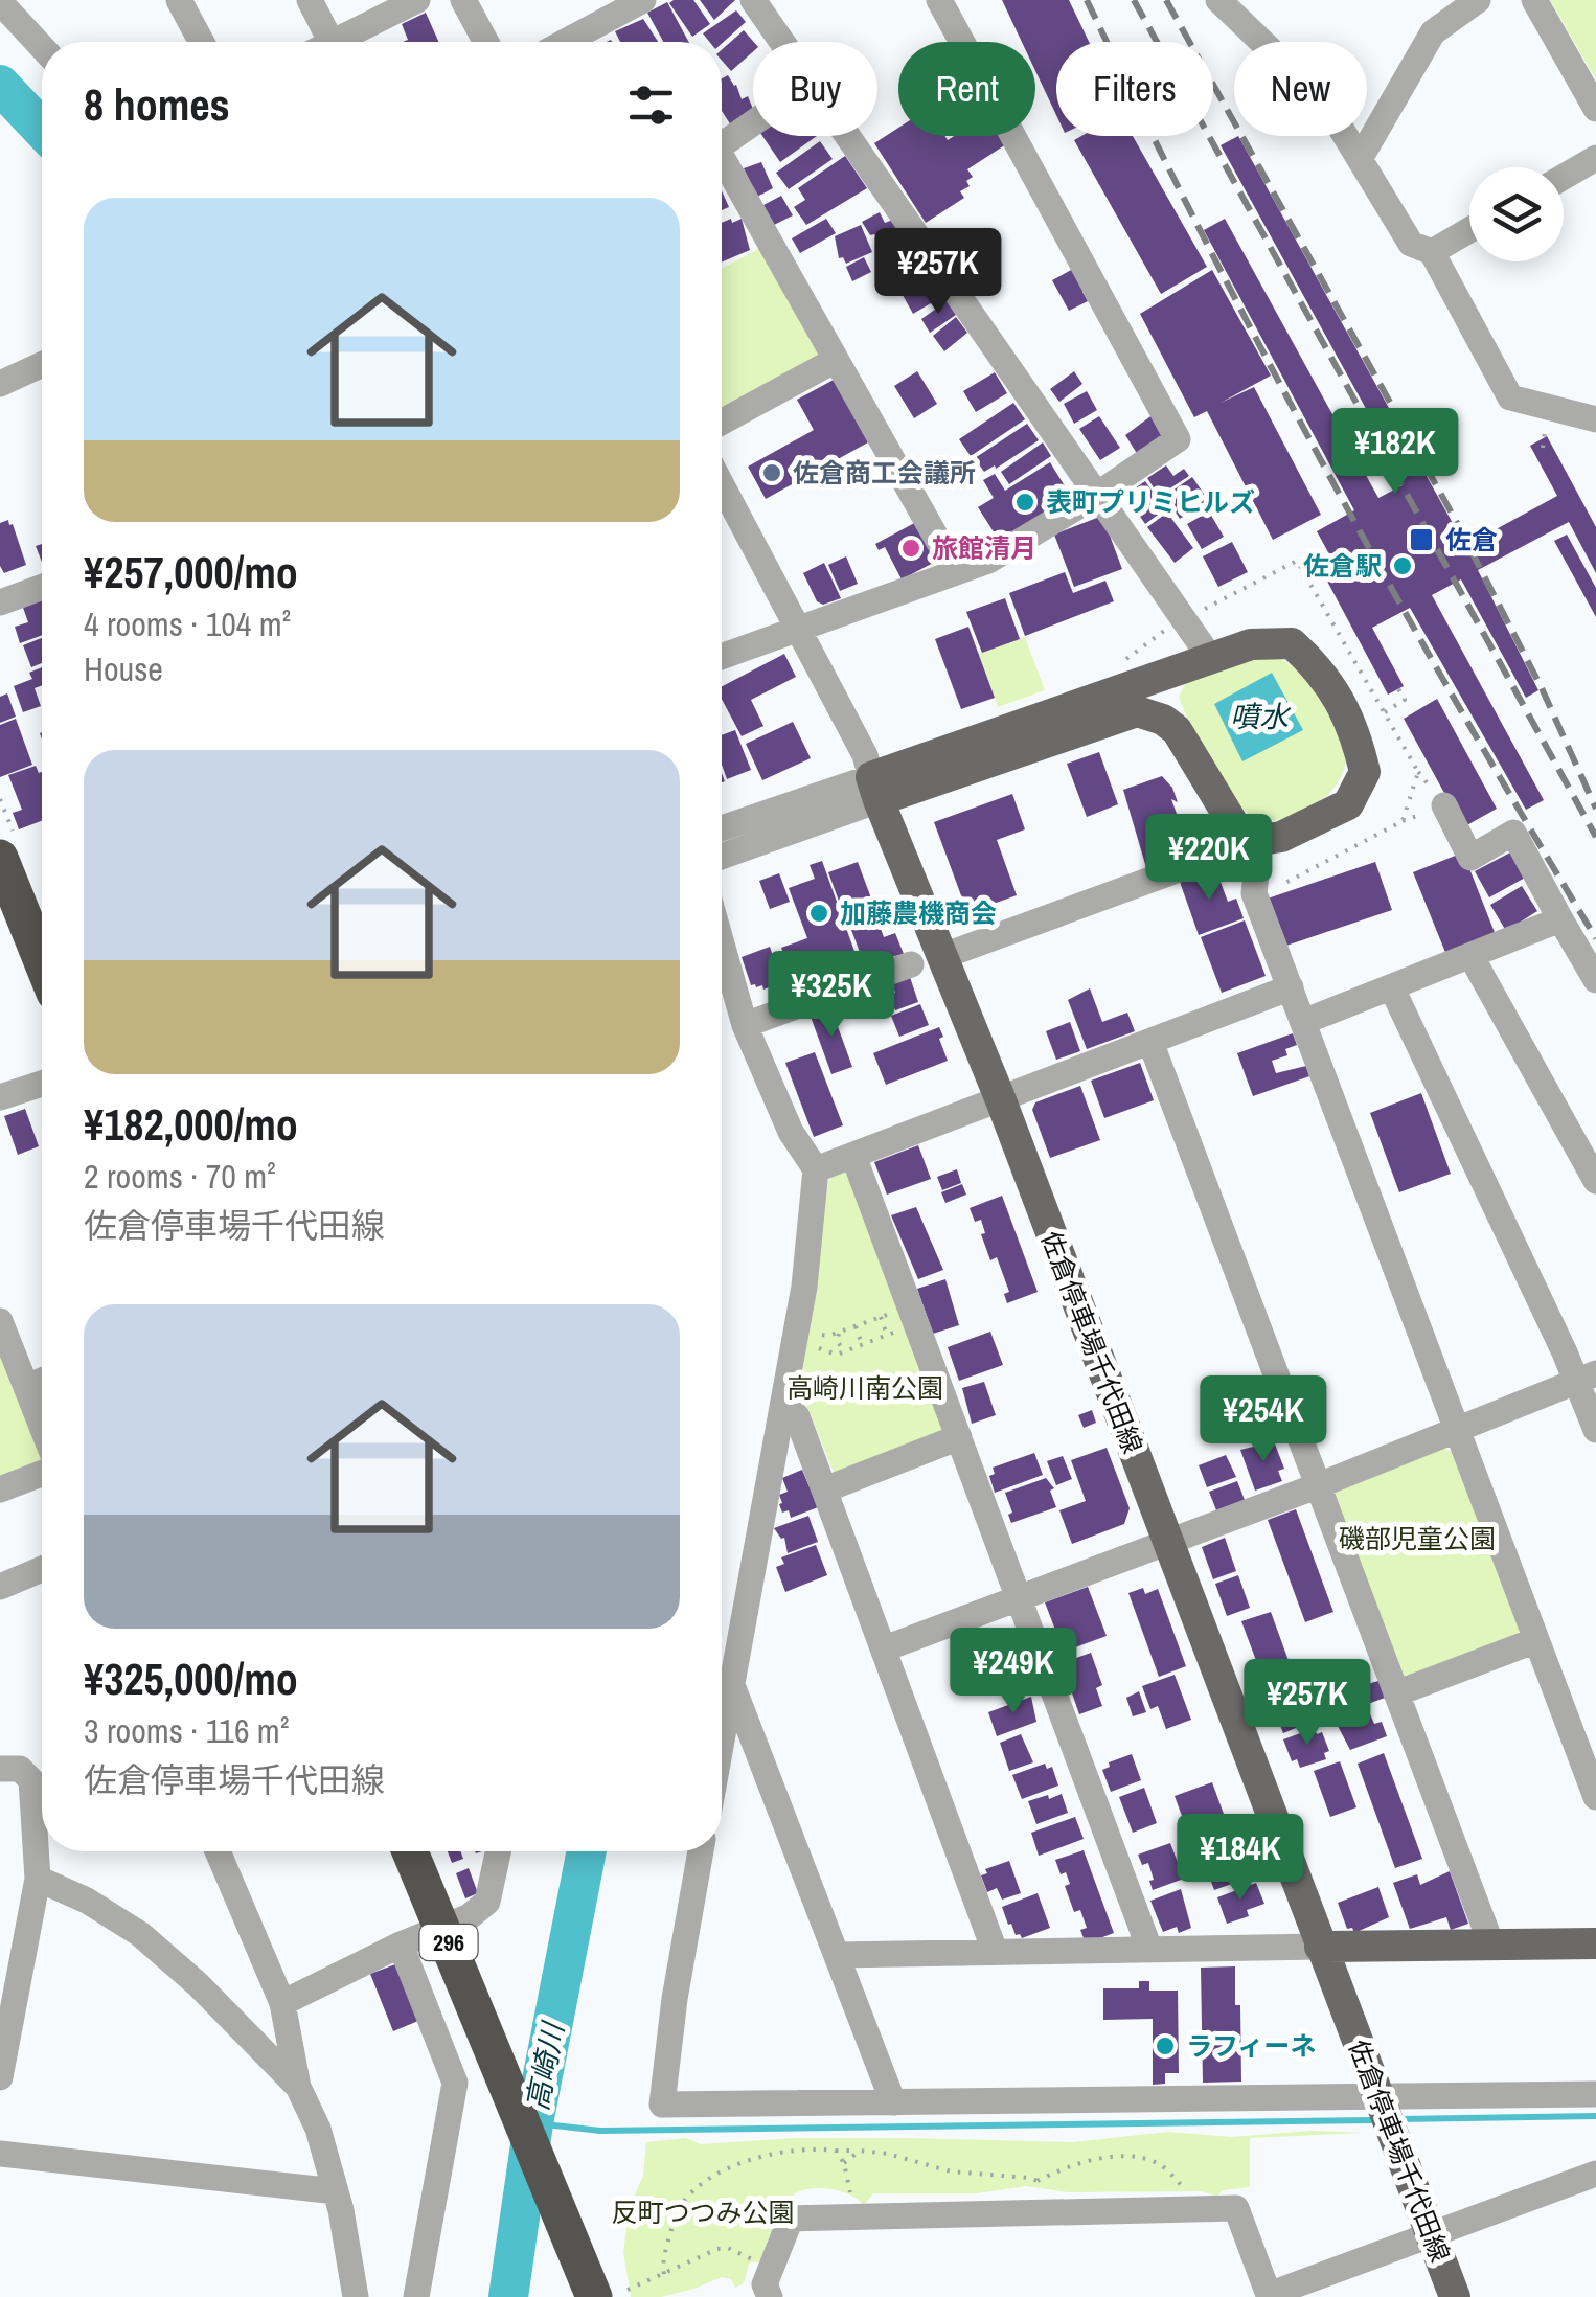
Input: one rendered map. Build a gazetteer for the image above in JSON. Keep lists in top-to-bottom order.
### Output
{
  "streets": {
    "highway": ["296"],
    "main road": ["佐倉停車場千代田線"]
  },
  "water": ["噴水", "高崎川"],
  "parks": ["高崎川南公園", "磯部児童公園", "反町つつみ公園"],
  "places": {
    "other": [
      "佐倉商工会議所",
      "表町プリミヒルズ",
      "旅館清月",
      "佐倉駅",
      "加藤農機商会",
      "ラフィーネ"
    ],
    "transit": ["佐倉"]
  },
  "page": {
    "chip": [
      "Buy",
      "Rent",
      "Filters",
      "New"
    ],
    "heading": "8 homes",
    "list": [
      {
        "name": "¥257,000/mo",
        "note": "4 rooms · 104 m² · House"
      },
      {
        "name": "¥182,000/mo",
        "note": "2 rooms · 70 m² · 佐倉停車場千代田線"
      },
      {
        "name": "¥325,000/mo",
        "note": "3 rooms · 116 m² · 佐倉停車場千代田線"
      }
    ],
    "price": [
      "¥257K",
      "¥182K",
      "¥220K",
      "¥325K",
      "¥254K",
      "¥249K",
      "¥257K",
      "¥184K"
    ]
  }
}
